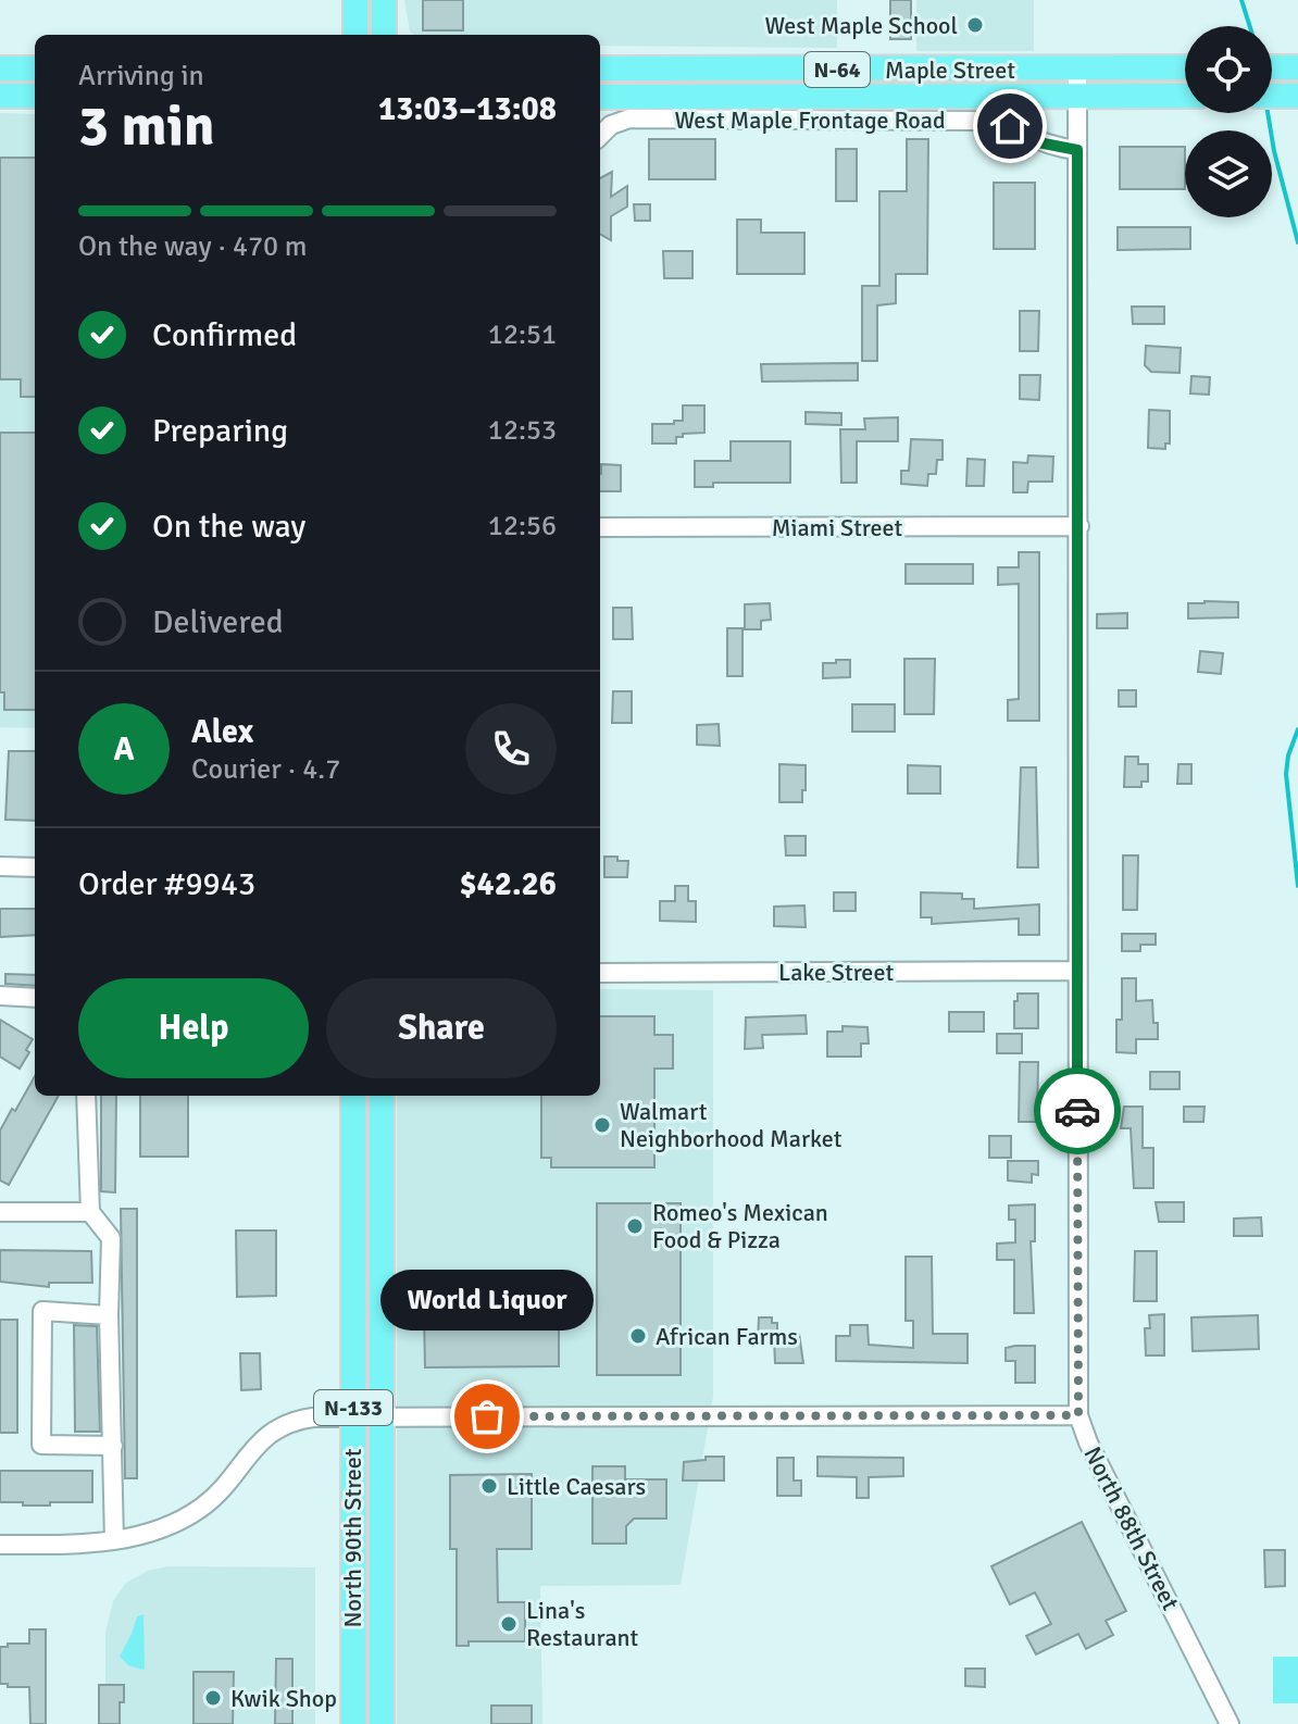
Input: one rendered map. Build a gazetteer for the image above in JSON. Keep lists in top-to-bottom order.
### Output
{
  "streets": {
    "main road": [
      "N-64",
      "Maple Street",
      "N-133",
      "North 90th Street"
    ],
    "street": [
      "West Maple Frontage Road",
      "Miami Street",
      "Lake Street",
      "North 88th Street"
    ]
  },
  "crossings": [
    ["Maple Street", "North 88th Street"],
    ["West Maple Frontage Road", "North 88th Street"],
    ["Miami Street", "North 88th Street"],
    ["Lake Street", "North 88th Street"]
  ],
  "places": [
    "West Maple School",
    "Walmart Neighborhood Market",
    "Romeo's Mexican Food & Pizza",
    "African Farms",
    "World Liquor",
    "Little Caesars",
    "Lina's Restaurant",
    "Kwik Shop"
  ],
  "page": {
    "heading": ["3 min", "Arriving in", "13:03–13:08"],
    "panel": [
      "Alex",
      "Courier · 4.7",
      "Order #9943",
      "$42.26"
    ],
    "bar": "On the way · 470 m",
    "list": [
      ["Confirmed", "12:51"],
      ["Preparing", "12:53"],
      ["On the way", "12:56"],
      "Delivered"
    ],
    "round": "A",
    "buttons": ["Help", "Share"],
    "bubble": "World Liquor"
  }
}
